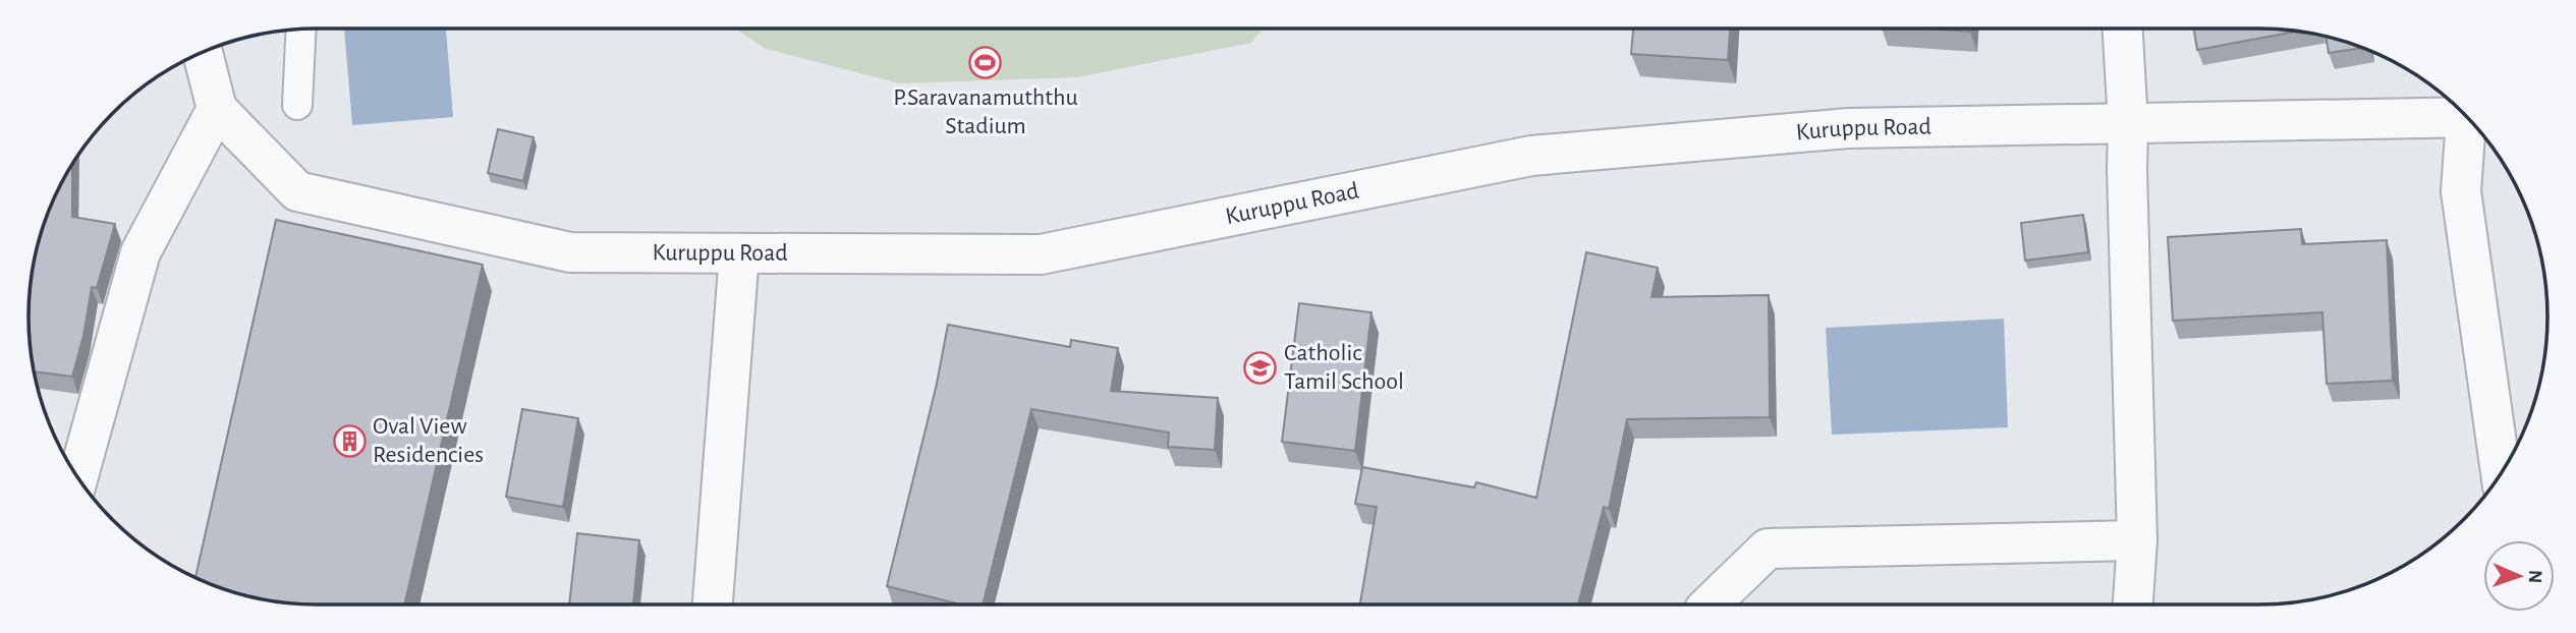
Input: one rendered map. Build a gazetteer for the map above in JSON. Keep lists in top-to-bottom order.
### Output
{
  "streets": {
    "street": ["Kuruppu Road"]
  },
  "places": {
    "sports": ["P.Saravanamuththu Stadium"],
    "school or university": ["Catholic Tamil School"],
    "building": ["Oval View Residencies"]
  },
  "north": "right"
}
